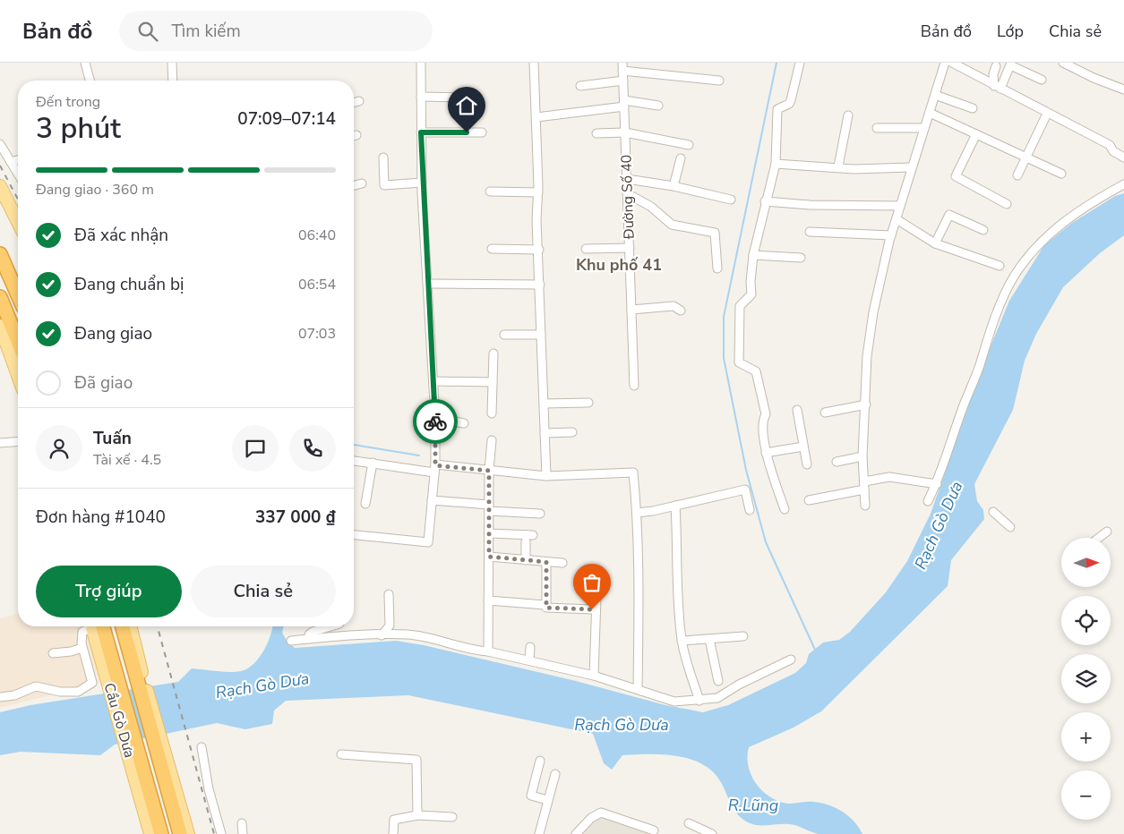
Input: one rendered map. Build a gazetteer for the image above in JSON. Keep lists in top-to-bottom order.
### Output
{
  "streets": {
    "highway": ["Cầu Gò Dưa"],
    "street": ["Đường Số 40"]
  },
  "districts": ["Khu phố 41"],
  "water": ["Rạch Gò Dưa", "R.Lũng"],
  "north": "right",
  "page": {
    "header": "Bản đồ",
    "search": "Tìm kiếm",
    "nav": ["Bản đồ", "Lớp", "Chia sẻ"],
    "heading": ["3 phút", "Đến trong", "07:09–07:14"],
    "panel": [
      "Tuấn",
      "Tài xế · 4.5",
      "Đơn hàng #1040",
      "337 000 ₫"
    ],
    "bar": "Đang giao · 360 m",
    "list": [
      ["Đã xác nhận", "06:40"],
      ["Đang chuẩn bị", "06:54"],
      ["Đang giao", "07:03"],
      "Đã giao"
    ],
    "map_buttons": ["+", "−"],
    "buttons": ["Trợ giúp", "Chia sẻ"]
  }
}
